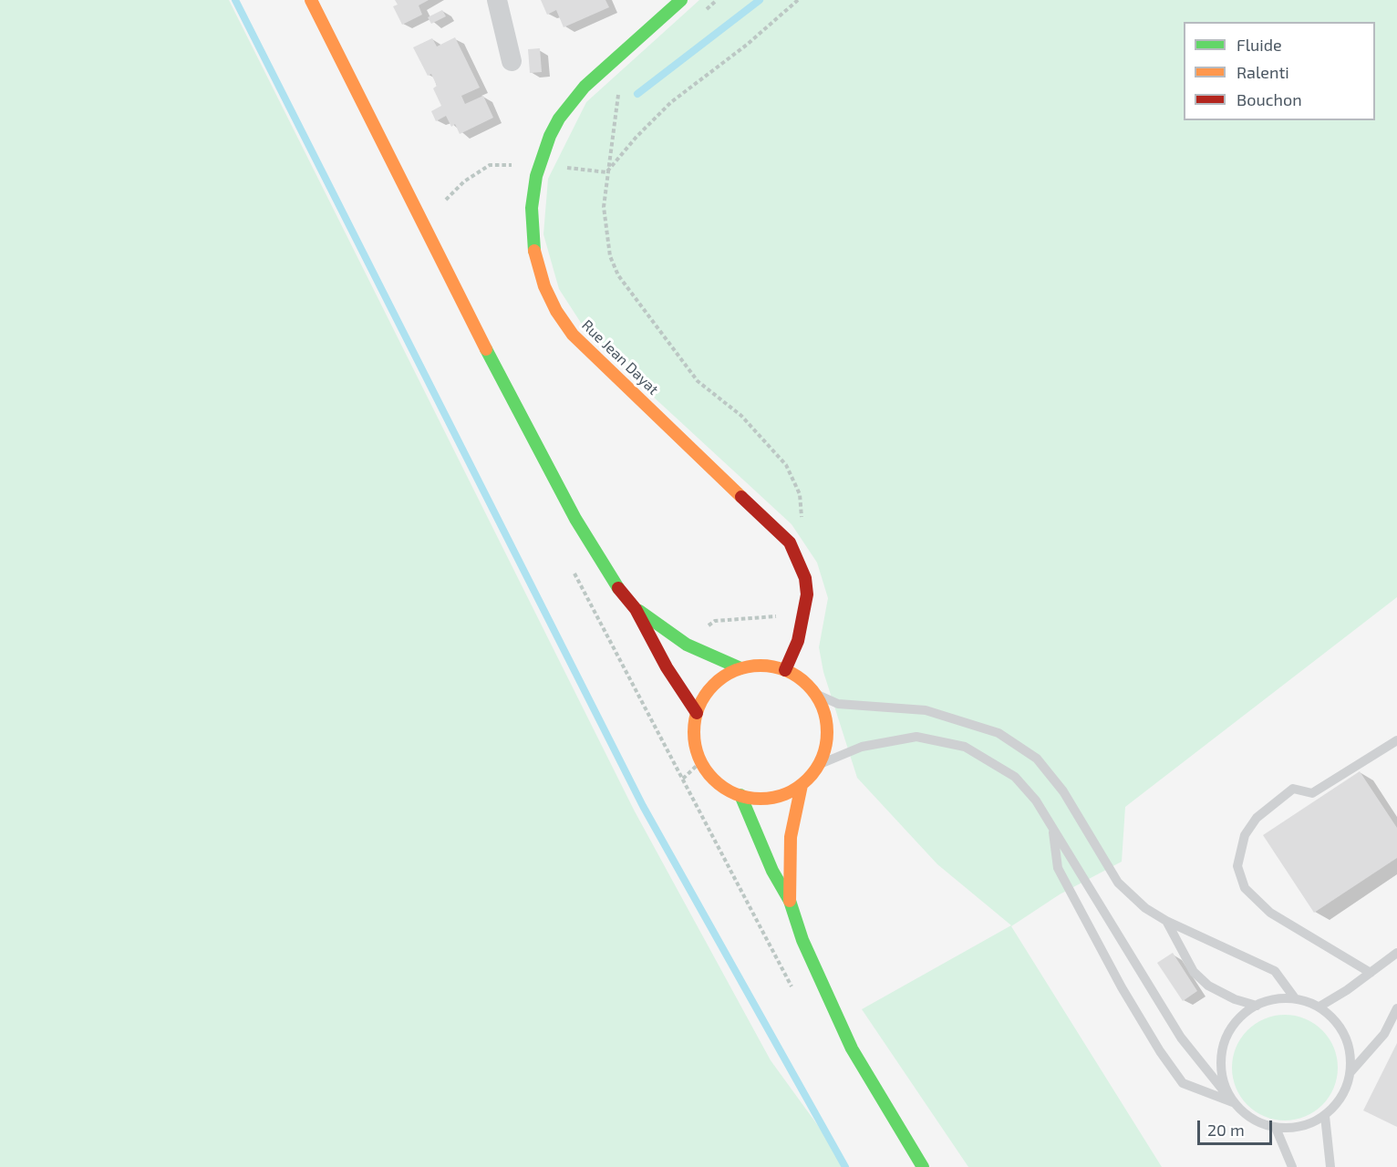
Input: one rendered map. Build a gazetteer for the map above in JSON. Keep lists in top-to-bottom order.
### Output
{
  "streets": {
    "main road": ["Rue Jean Dayat"]
  },
  "legend": ["Fluide", "Ralenti", "Bouchon"],
  "scale_bar": "20 m"
}
